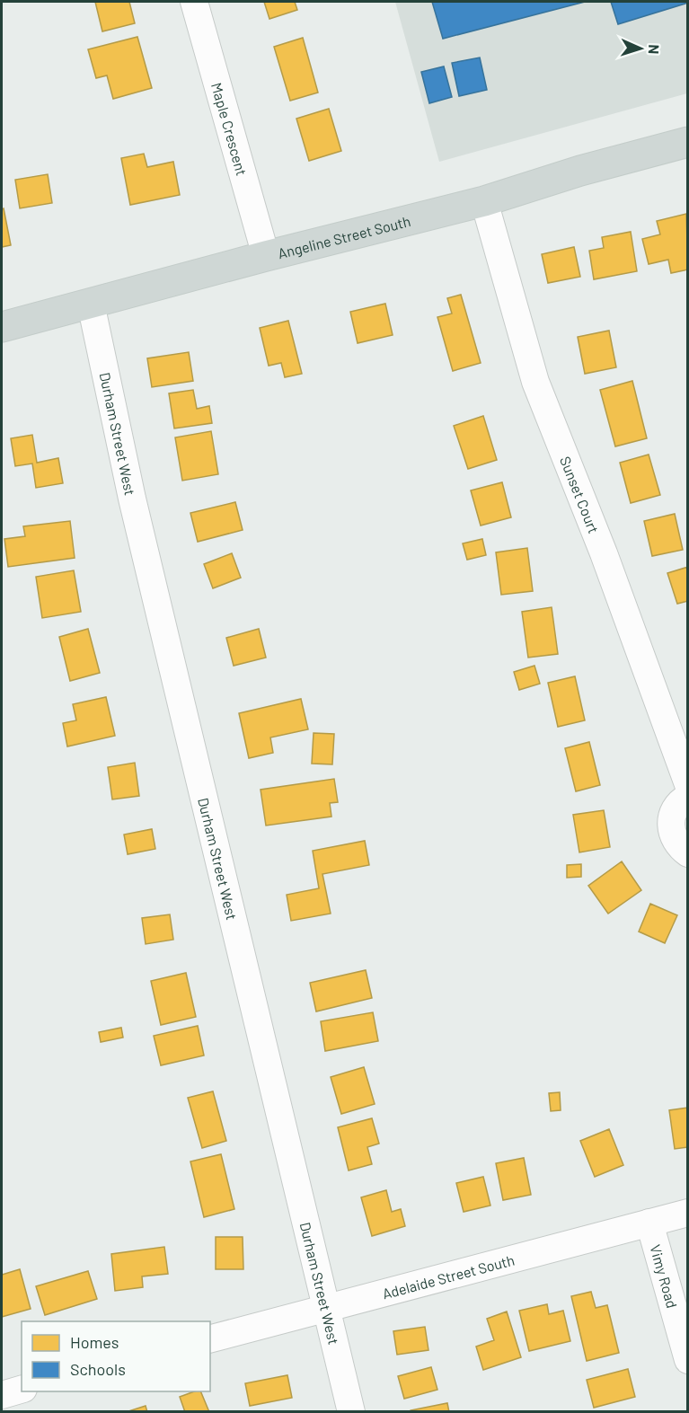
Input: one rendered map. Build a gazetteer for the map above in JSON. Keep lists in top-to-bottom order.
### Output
{
  "streets": {
    "main road": ["Angeline Street South"],
    "street": [
      "Maple Crescent",
      "Durham Street West",
      "Sunset Court",
      "Adelaide Street South",
      "Vimy Road"
    ]
  },
  "crossings": [
    ["Maple Crescent", "Angeline Street South"],
    ["Angeline Street South", "Durham Street West"],
    ["Angeline Street South", "Sunset Court"],
    ["Durham Street West", "Adelaide Street South"],
    ["Adelaide Street South", "Vimy Road"]
  ],
  "legend": ["Homes", "Schools"],
  "north": "right"
}
